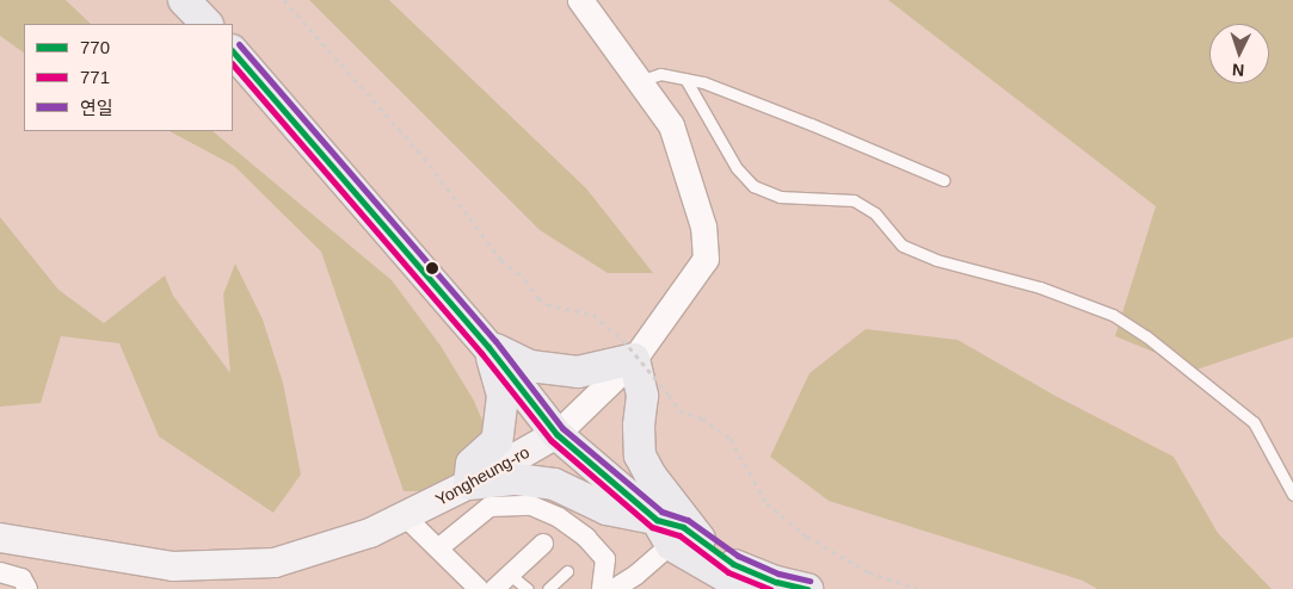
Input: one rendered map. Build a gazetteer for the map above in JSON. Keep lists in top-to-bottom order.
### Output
{
  "streets": {
    "main road": ["Yongheung-ro"]
  },
  "lines": ["transit line 연일", "transit line 770", "transit line 771"],
  "legend": ["770", "771", "연일"],
  "north": "bottom"
}
